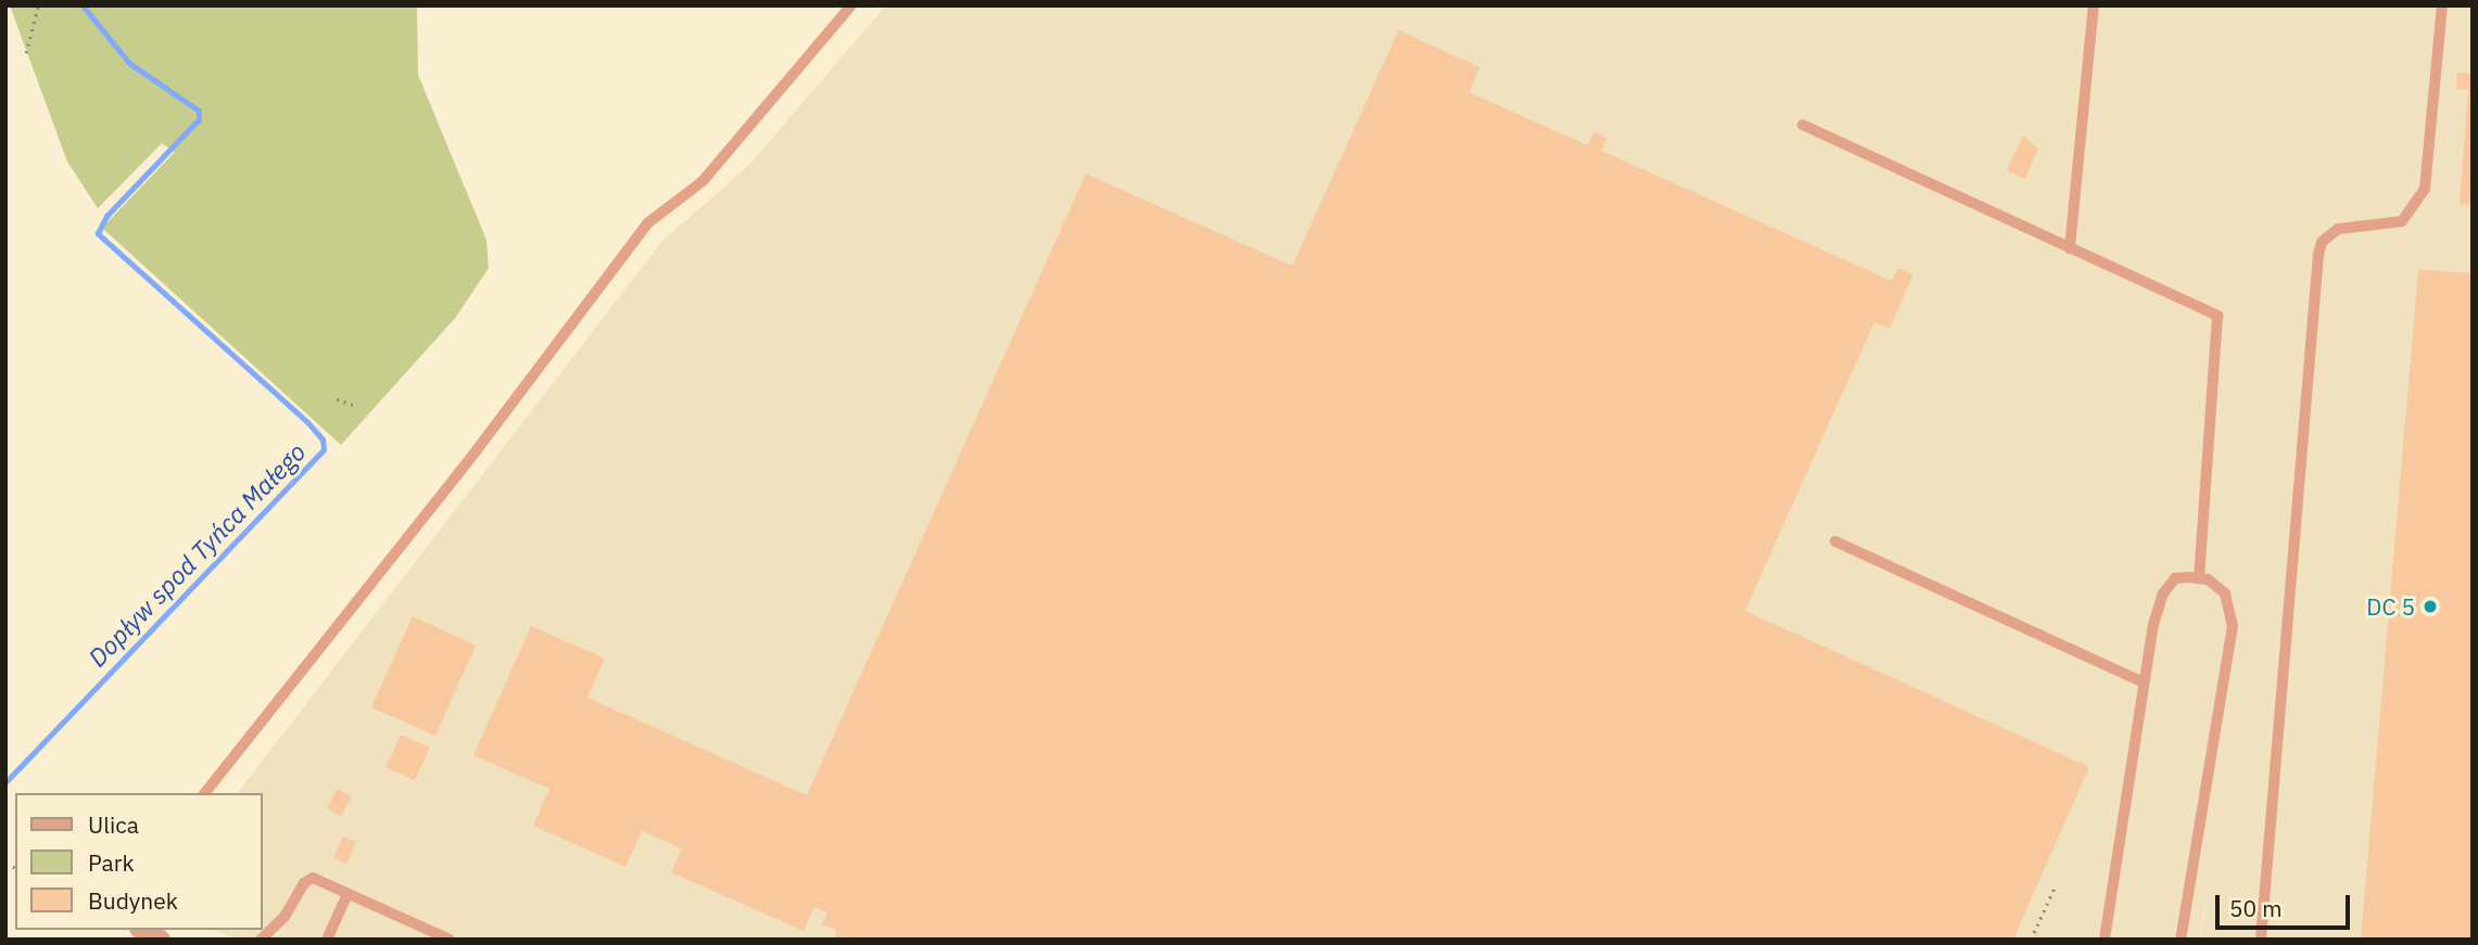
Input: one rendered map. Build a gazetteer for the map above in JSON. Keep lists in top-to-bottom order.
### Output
{
  "water": ["Dopływ spod Tyńca Małego"],
  "places": ["DC 5"],
  "legend": ["Ulica", "Park", "Budynek"],
  "scale_bar": "50 m"
}
